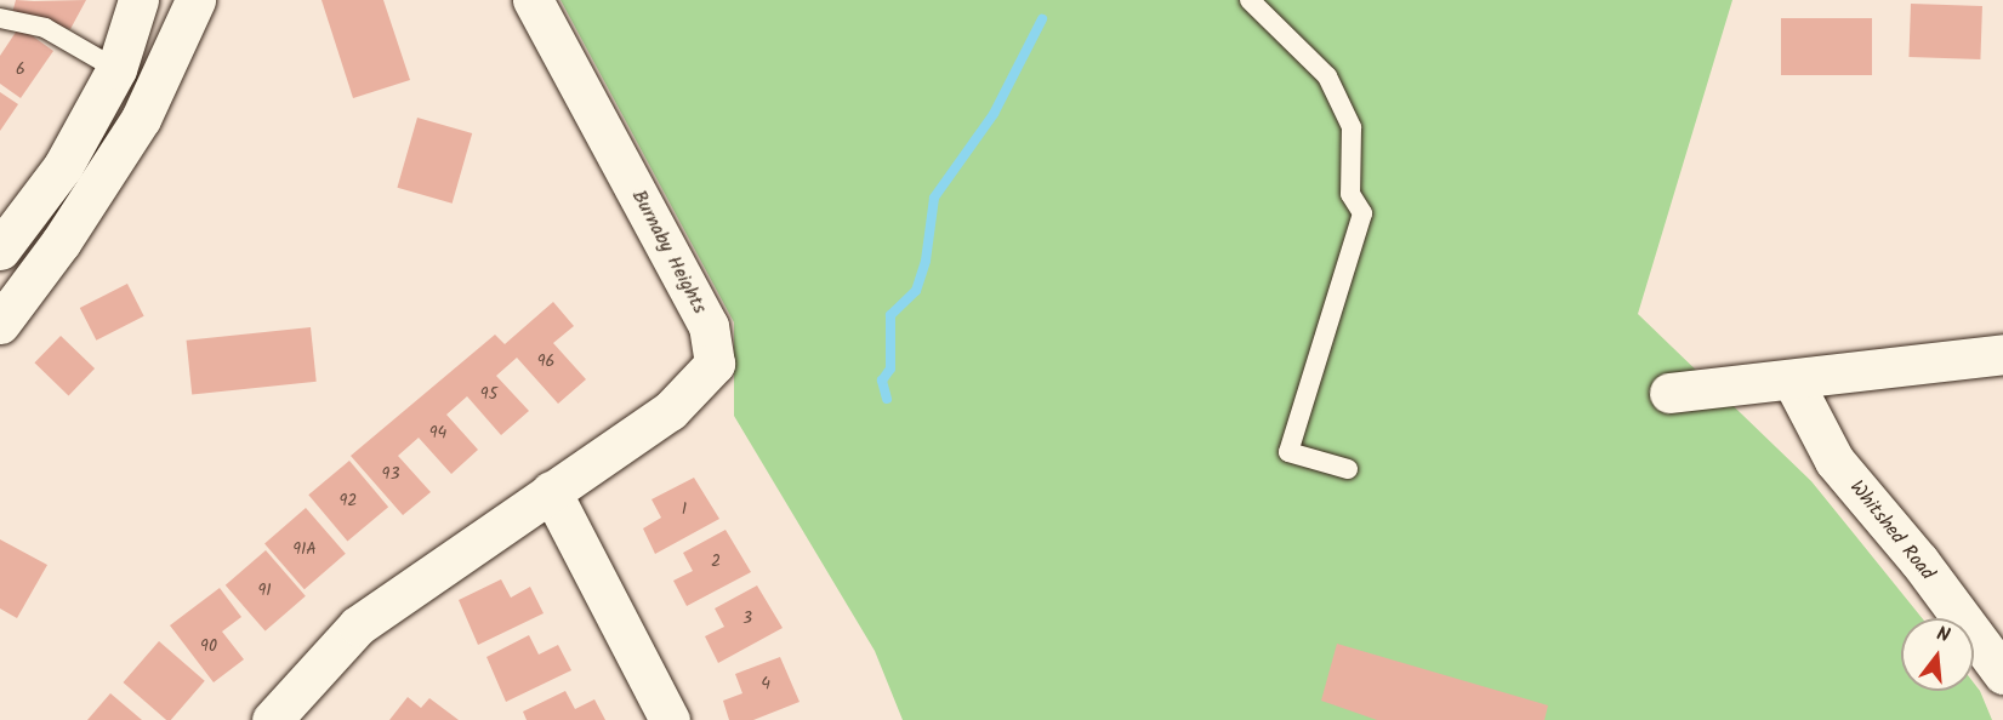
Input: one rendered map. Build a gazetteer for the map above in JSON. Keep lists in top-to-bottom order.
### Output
{
  "streets": {
    "street": ["Burnaby Heights", "Whitshed Road"]
  },
  "house_numbers": [
    "6",
    "96",
    "95",
    "94",
    "93",
    "92",
    "1",
    "91A",
    "2",
    "91",
    "3",
    "90",
    "4"
  ],
  "north": "top"
}
